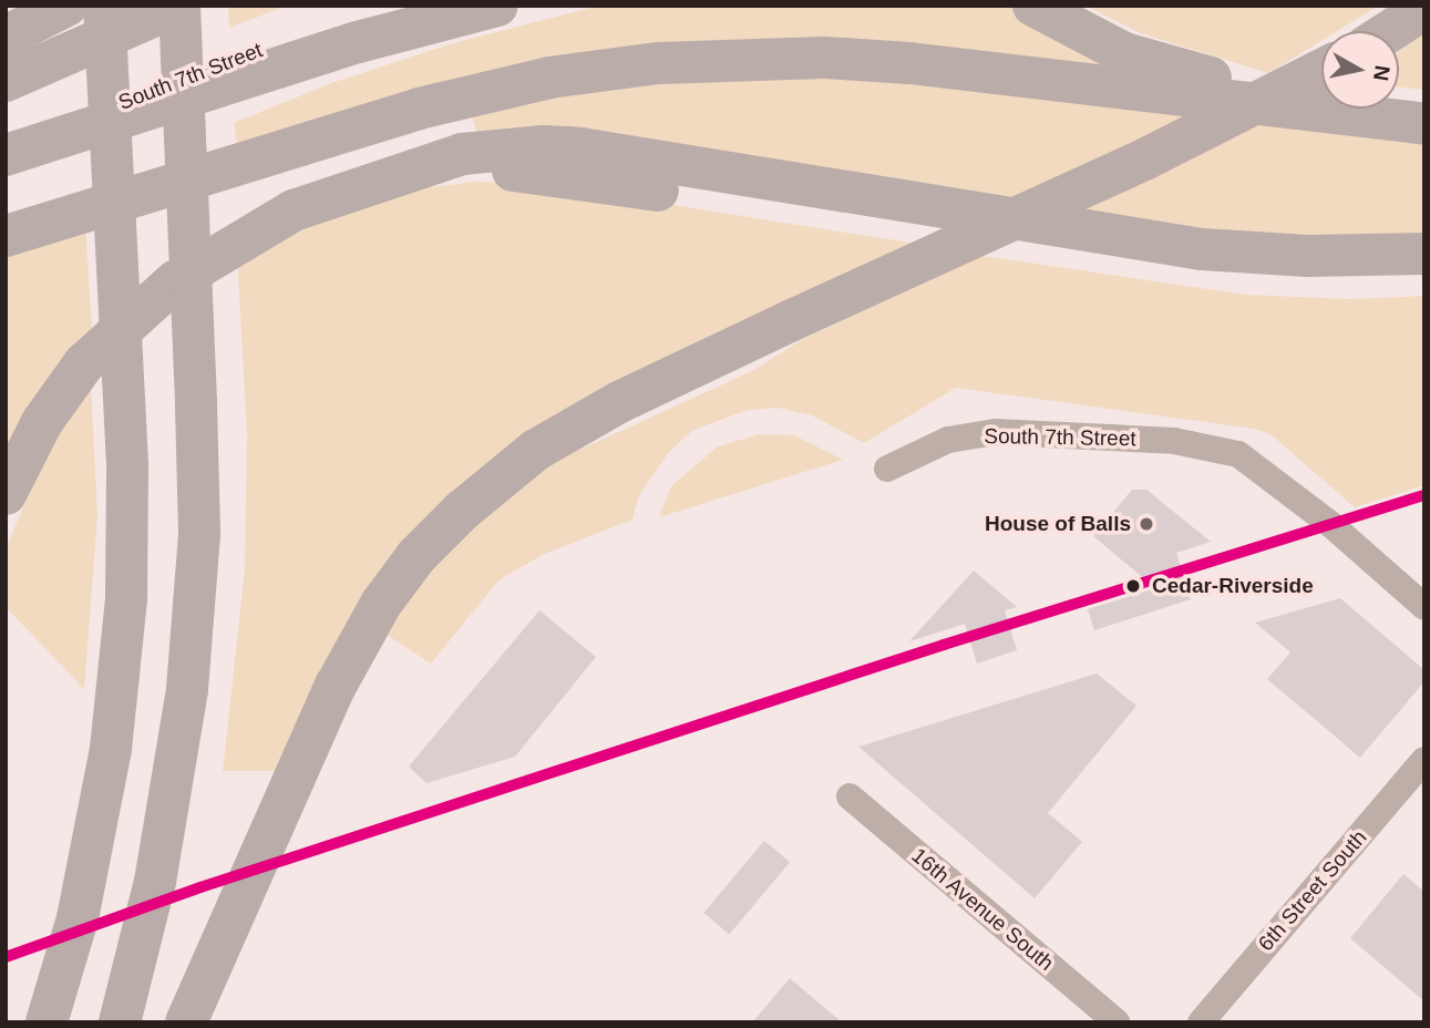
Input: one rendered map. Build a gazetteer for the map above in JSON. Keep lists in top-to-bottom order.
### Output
{
  "streets": {
    "highway": ["South 7th Street"],
    "street": ["6th Street South", "16th Avenue South"]
  },
  "places": ["House of Balls", "Cedar-Riverside"],
  "north": "right"
}
